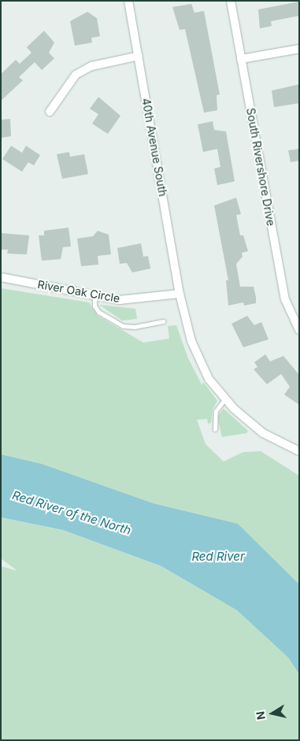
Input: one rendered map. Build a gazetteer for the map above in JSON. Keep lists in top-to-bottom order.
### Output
{
  "streets": {
    "street": ["40th Avenue South", "South Rivershore Drive", "River Oak Circle"]
  },
  "crossings": [
    ["40th Avenue South", "River Oak Circle"]
  ],
  "water": ["Red River of the North", "Red River"],
  "north": "left"
}
